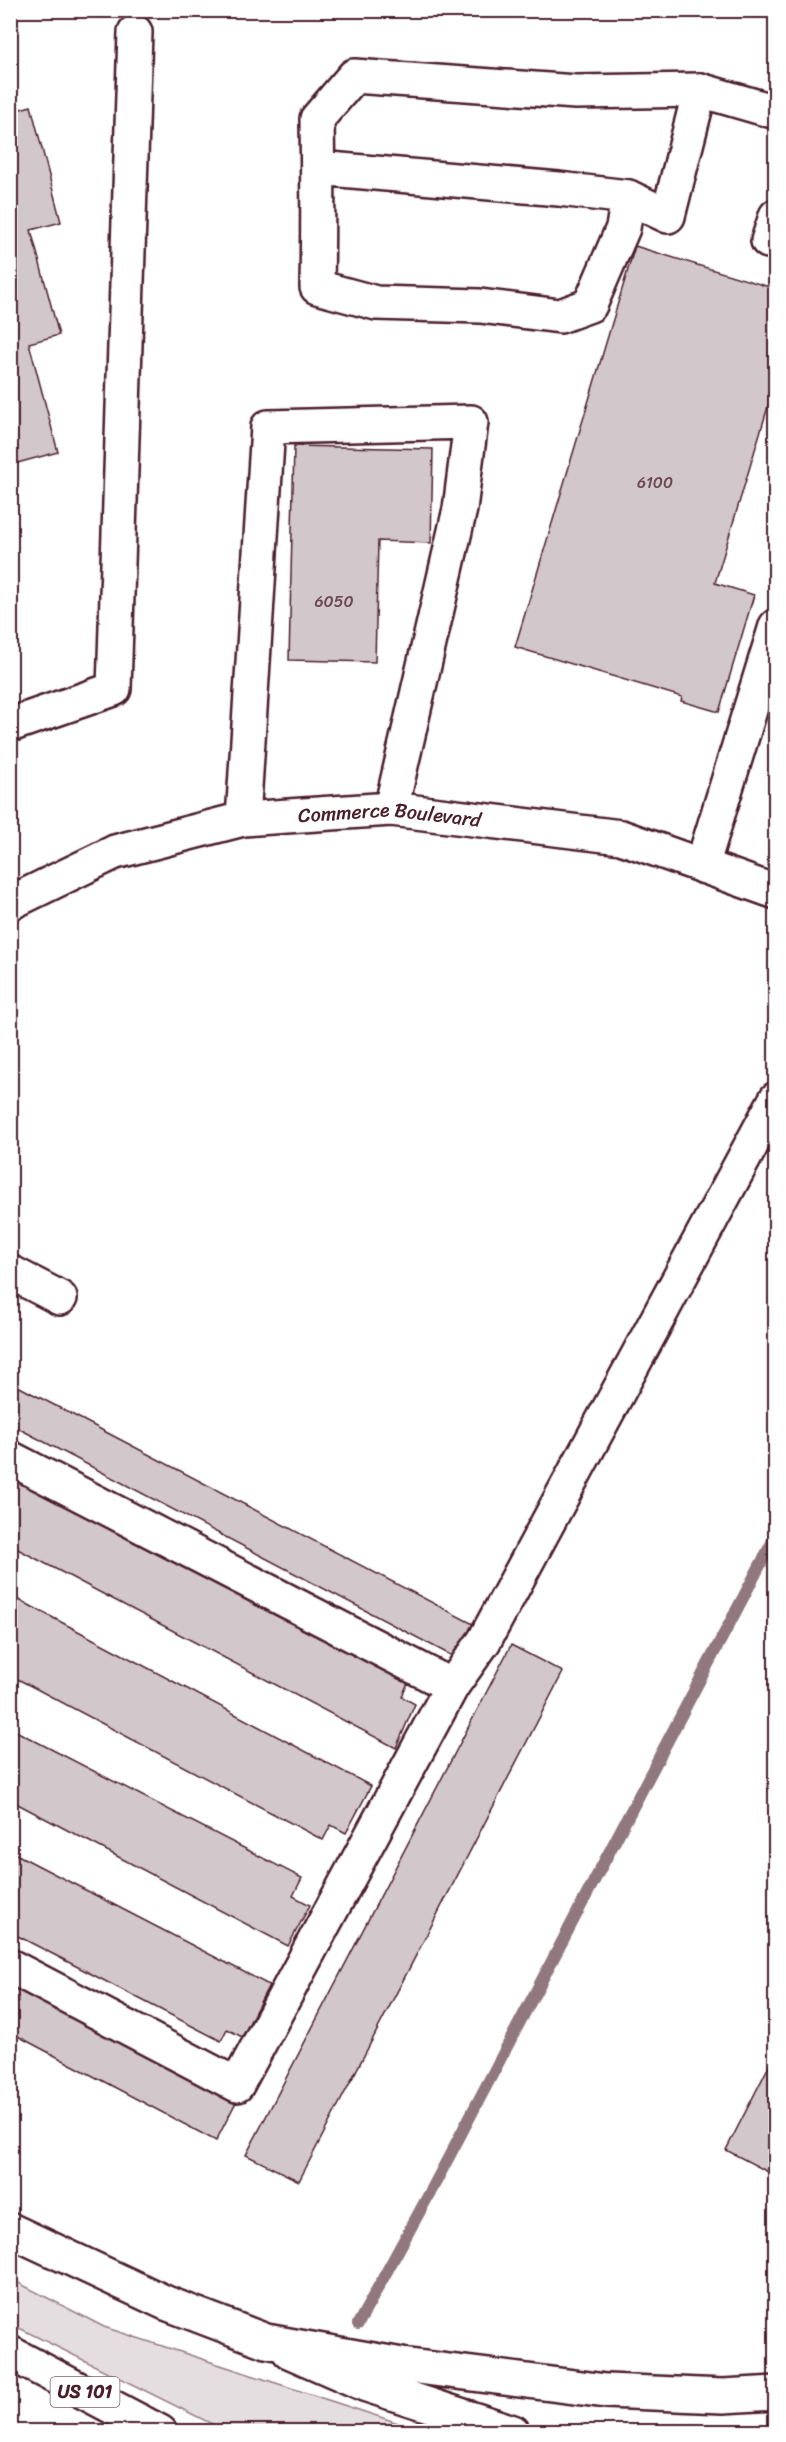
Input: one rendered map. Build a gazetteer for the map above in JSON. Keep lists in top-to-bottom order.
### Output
{
  "streets": {
    "main road": ["Commerce Boulevard", "US 101"]
  },
  "house_numbers": ["6100", "6050"]
}
